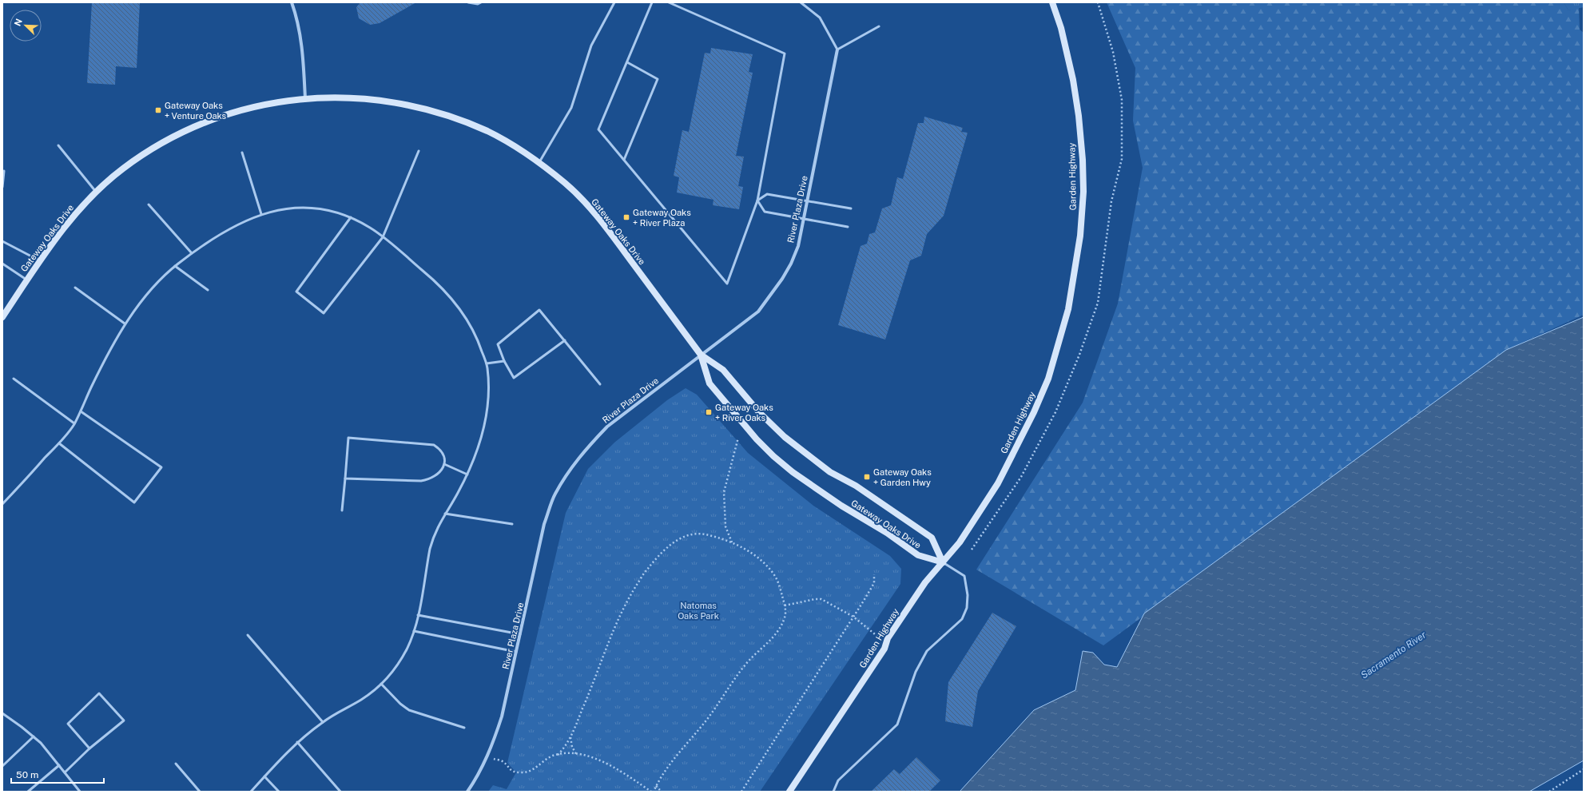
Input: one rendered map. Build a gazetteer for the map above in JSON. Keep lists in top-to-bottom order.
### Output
{
  "streets": {
    "street": ["Garden Highway", "River Plaza Drive", "Gateway Oaks Drive"]
  },
  "crossings": [
    ["Garden Highway", "Gateway Oaks Drive"],
    ["River Plaza Drive", "Gateway Oaks Drive"]
  ],
  "water": ["Sacramento River"],
  "parks": ["Natomas Oaks Park"],
  "places": {
    "transit": [
      "Gateway Oaks + Venture Oaks",
      "Gateway Oaks + River Plaza",
      "Gateway Oaks + River Oaks",
      "Gateway Oaks + Garden Hwy"
    ]
  },
  "scale_bar": "50 m",
  "north": "top left"
}
